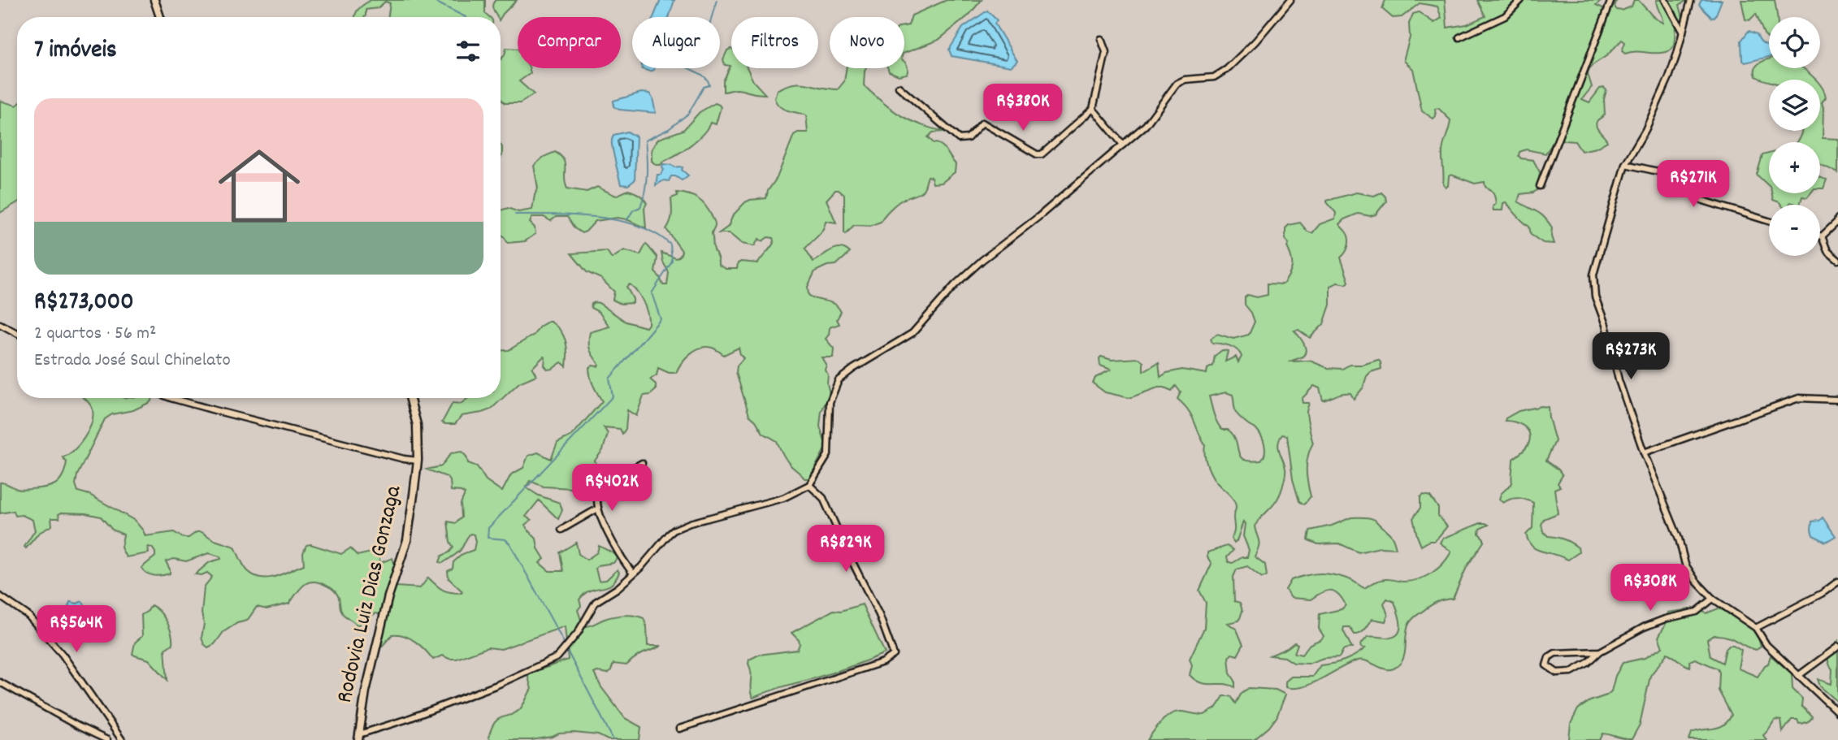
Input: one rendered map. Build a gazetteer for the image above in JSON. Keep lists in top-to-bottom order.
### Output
{
  "streets": {
    "main road": ["Rodovia Luiz Dias Gonzaga"]
  },
  "page": {
    "map_buttons": ["+", "−"],
    "chip": [
      "Comprar",
      "Alugar",
      "Filtros",
      "Novo"
    ],
    "heading": "7 imóveis",
    "price": [
      "R$380K",
      "R$271K",
      "R$273K",
      "R$402K",
      "R$829K",
      "R$308K",
      "R$564K"
    ],
    "list": [
      {
        "name": "R$273,000",
        "note": "2 quartos · 56 m² · Estrada José Saul Chinelato"
      }
    ]
  }
}
